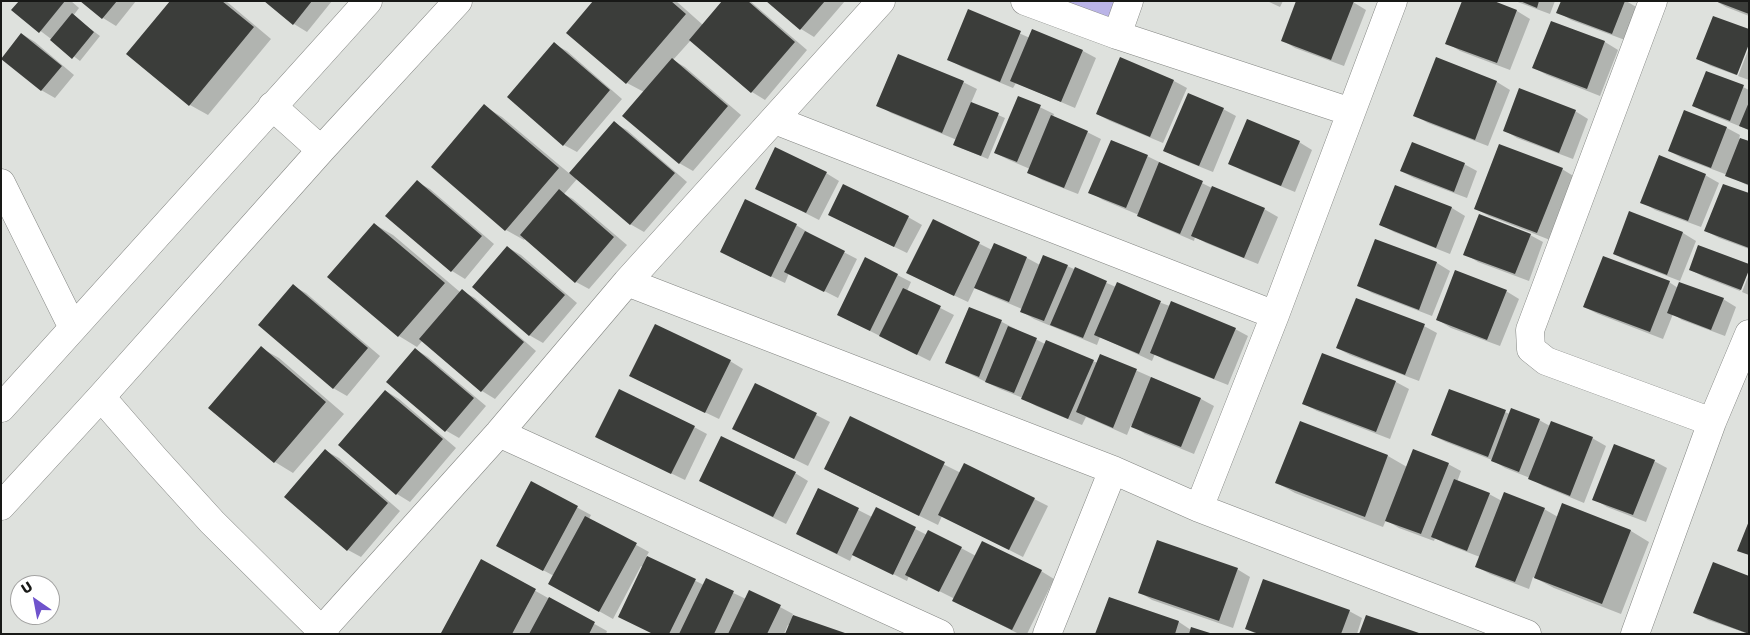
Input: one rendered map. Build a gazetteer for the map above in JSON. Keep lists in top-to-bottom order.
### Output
{
  "north": "top left"
}
